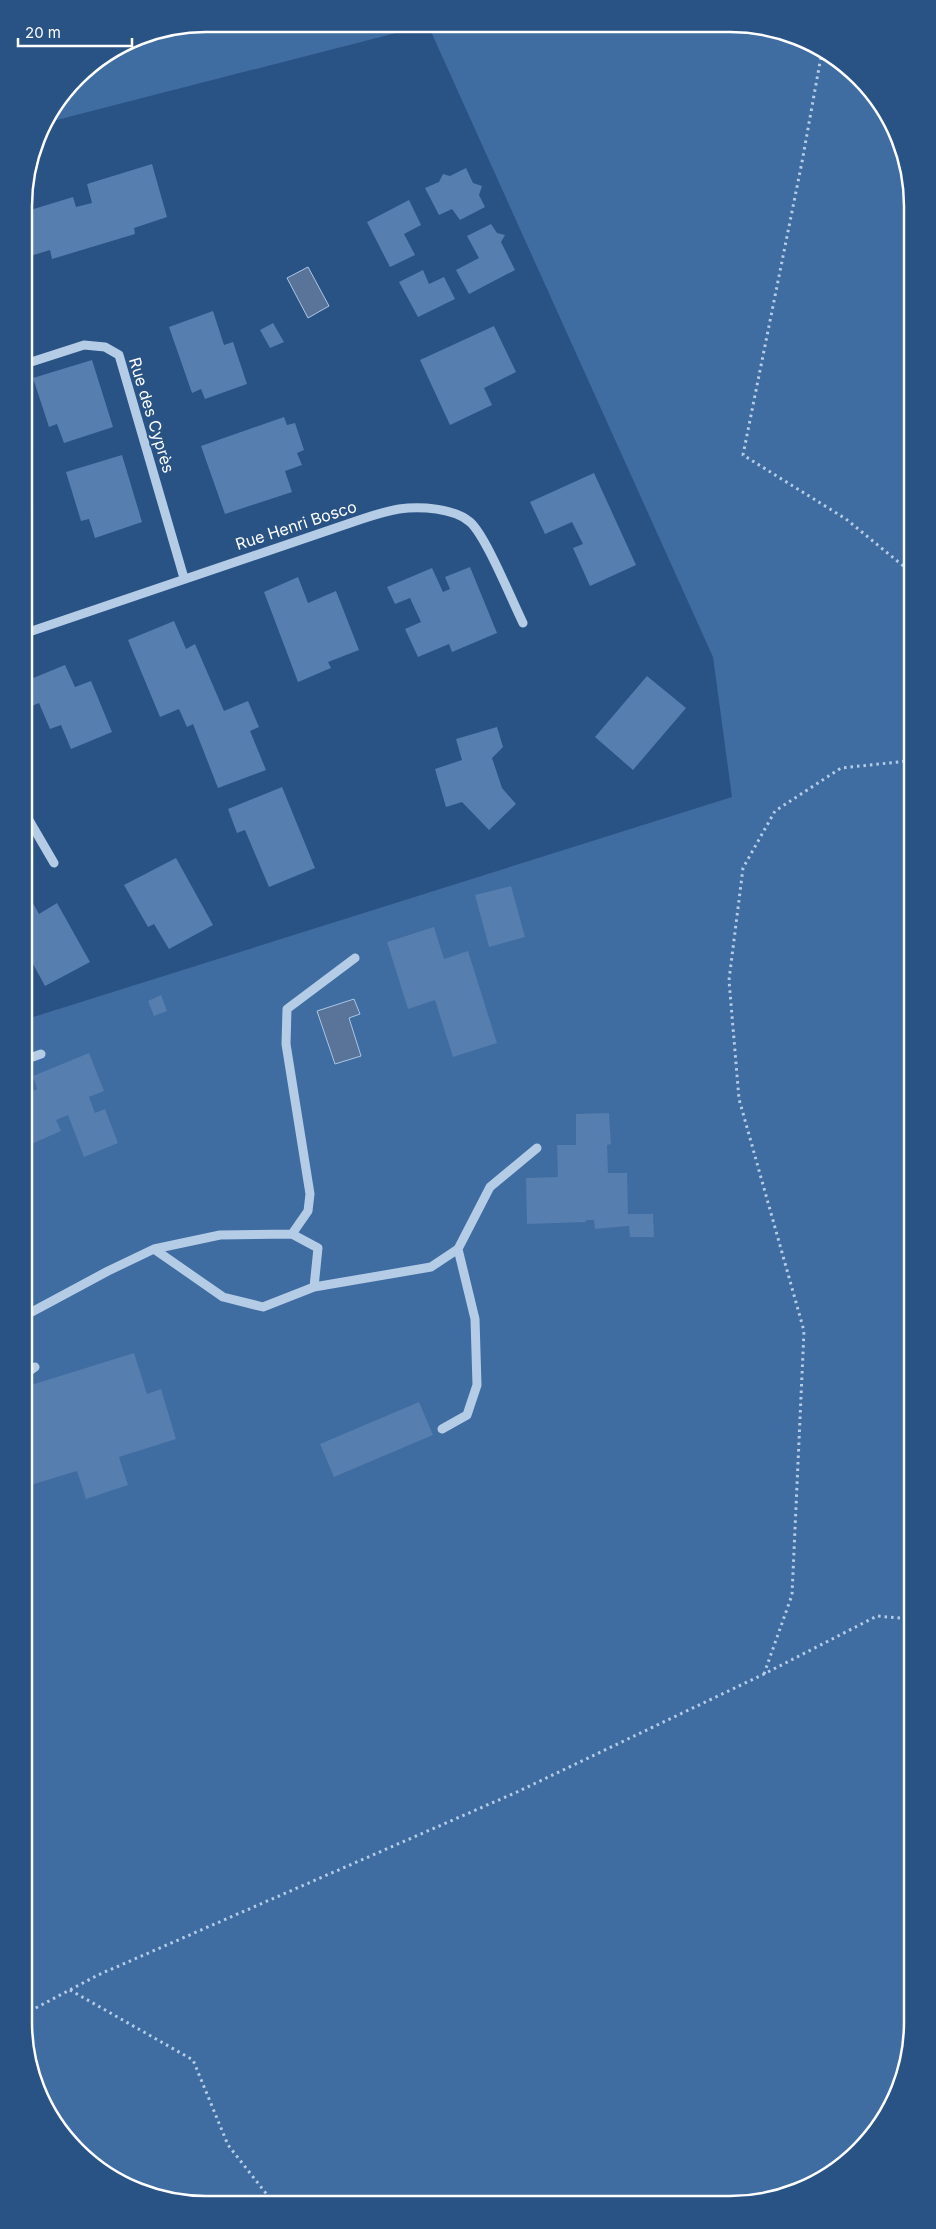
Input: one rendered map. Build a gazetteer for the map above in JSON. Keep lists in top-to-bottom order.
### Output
{
  "streets": {
    "street": ["Rue des Cyprès", "Rue Henri Bosco"]
  },
  "crossings": [
    ["Rue des Cyprès", "Rue Henri Bosco"]
  ],
  "scale_bar": "20 m"
}
